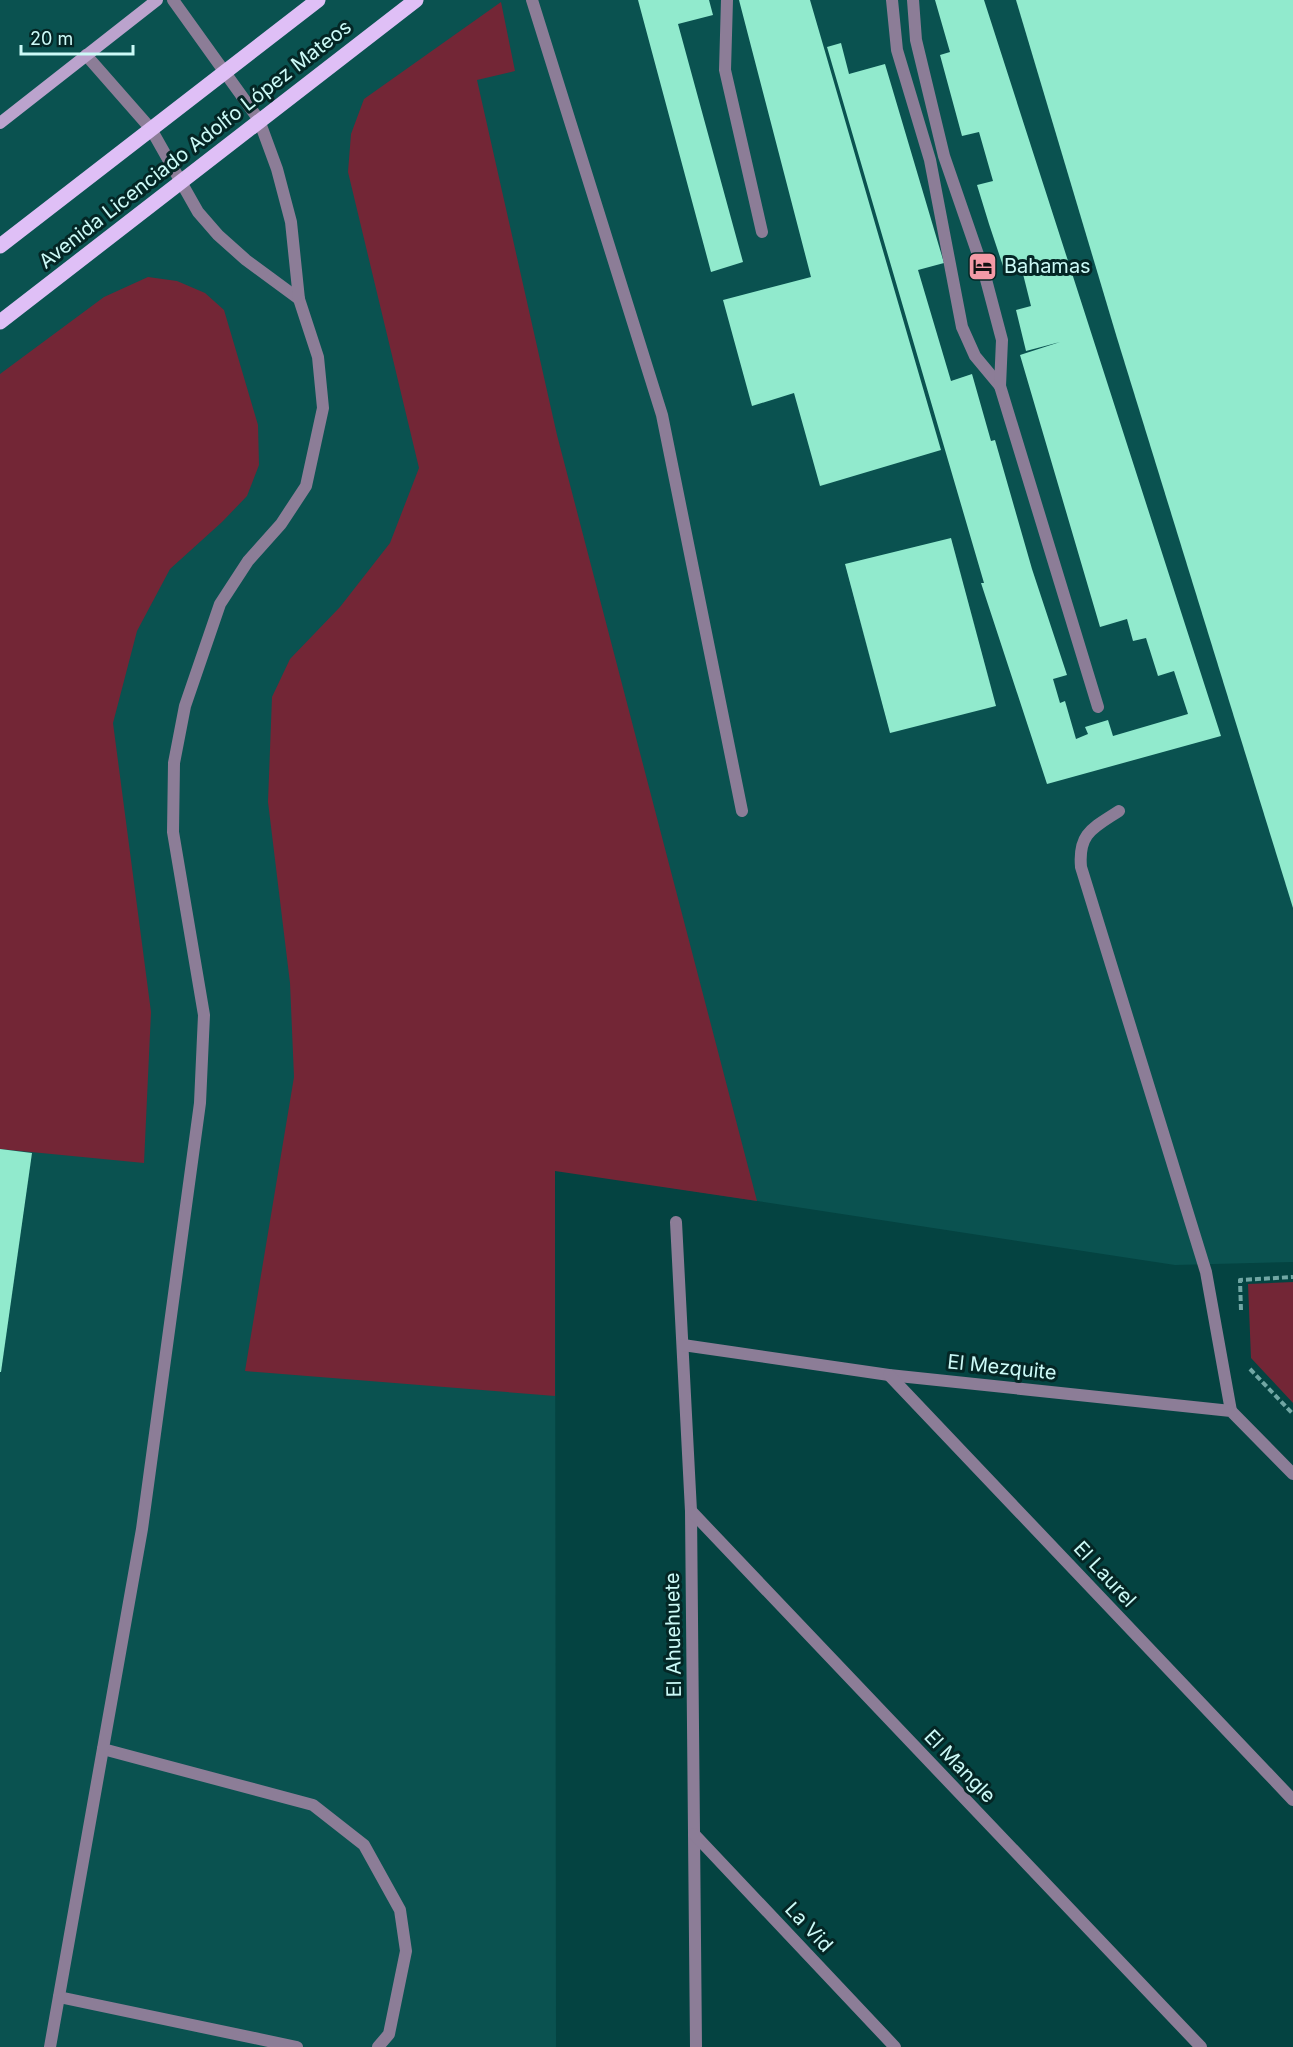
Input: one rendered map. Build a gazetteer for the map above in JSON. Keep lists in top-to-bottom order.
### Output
{
  "streets": {
    "main road": ["Avenida Licenciado Adolfo López Mateos"],
    "street": [
      "El Mezquite",
      "El Laurel",
      "El Ahuehuete",
      "El Mangle",
      "La Vid"
    ]
  },
  "crossings": [
    ["El Mezquite", "El Laurel"],
    ["El Mezquite", "El Ahuehuete"],
    ["El Ahuehuete", "El Mangle"],
    ["El Ahuehuete", "La Vid"]
  ],
  "places": {
    "hotel": ["Bahamas"]
  },
  "scale_bar": "20 m"
}
